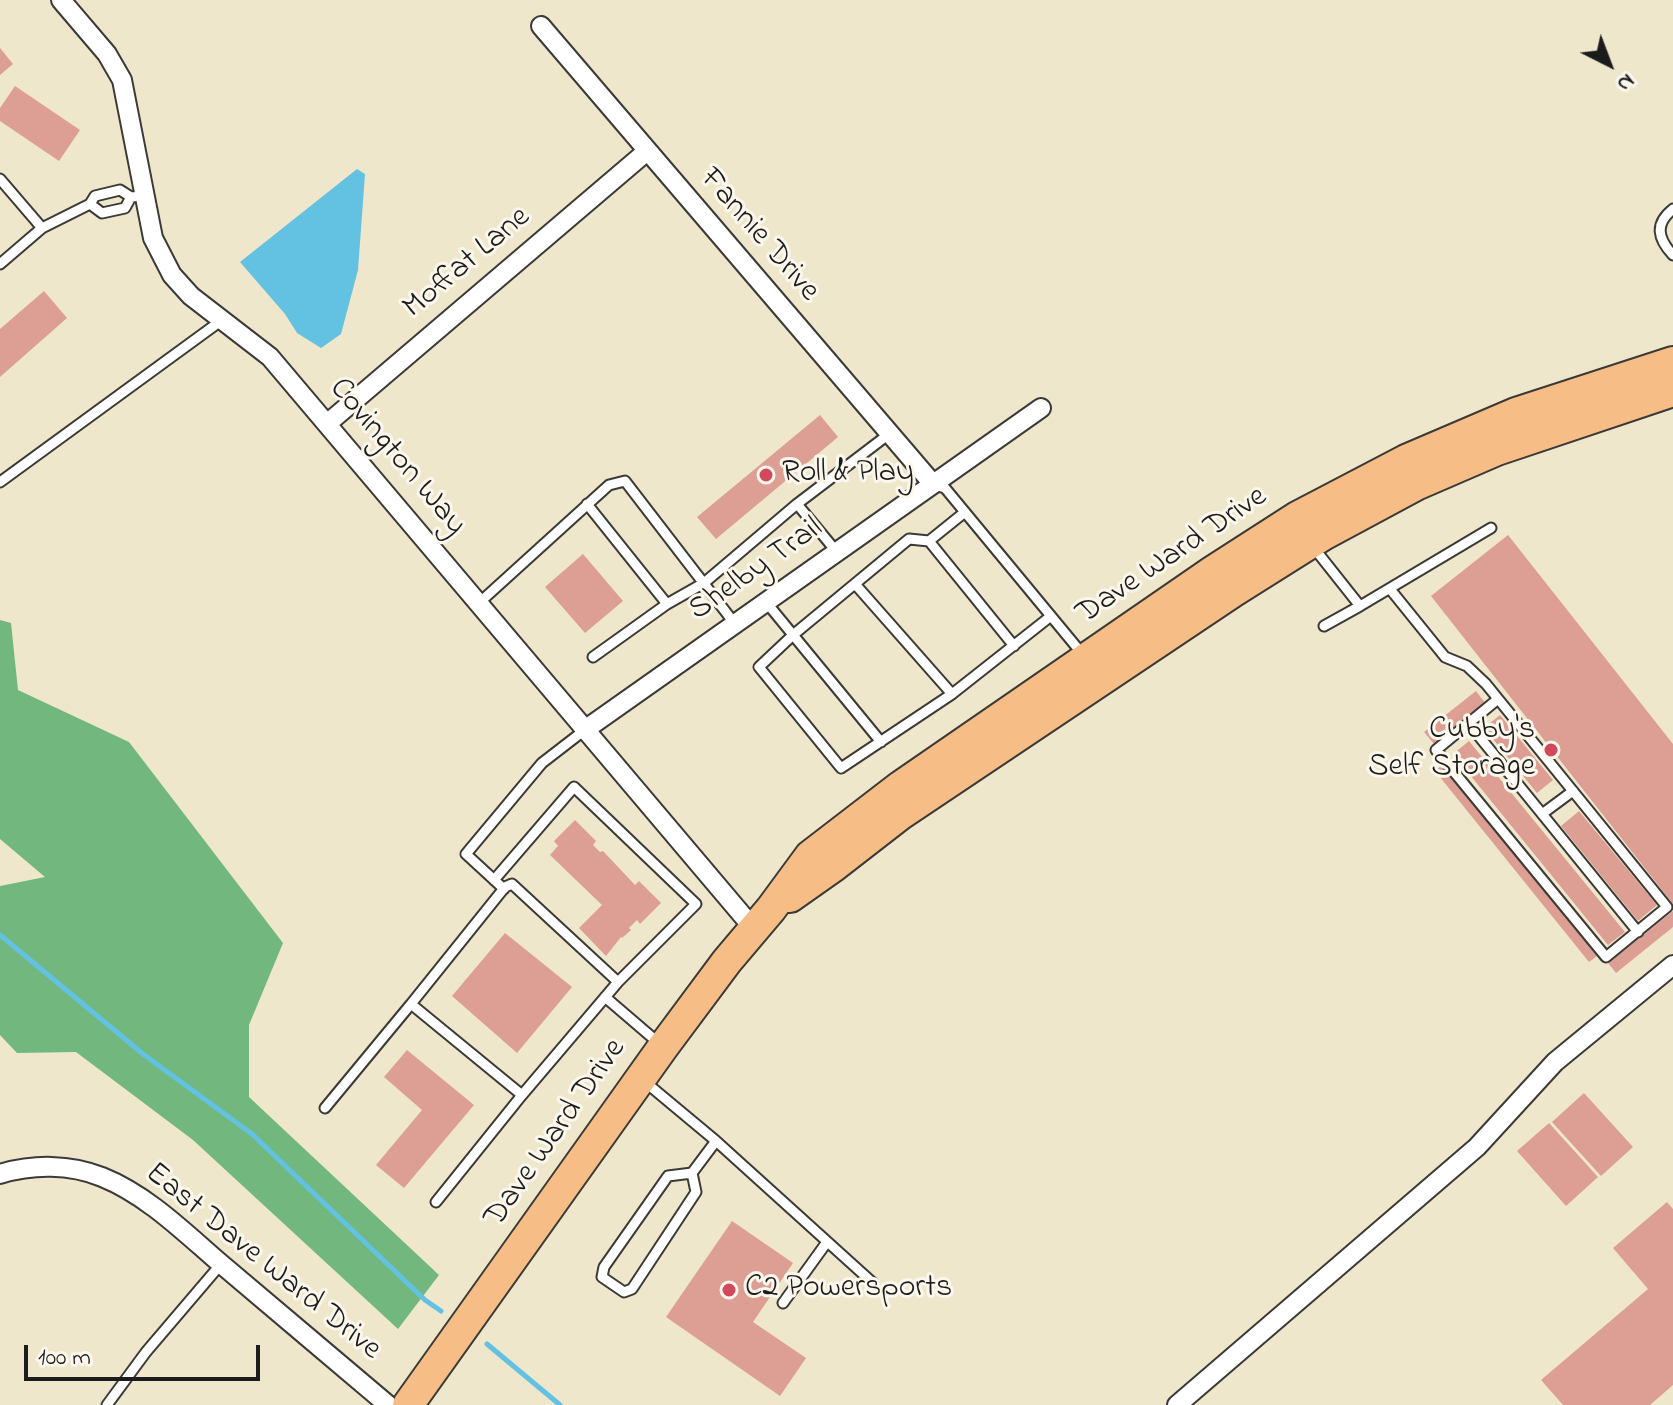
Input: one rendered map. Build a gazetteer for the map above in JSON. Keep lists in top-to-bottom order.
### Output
{
  "streets": {
    "main road": ["Dave Ward Drive"],
    "street": [
      "Fannie Drive",
      "Moffat Lane",
      "Covington Way",
      "Shelby Trail",
      "East Dave Ward Drive"
    ]
  },
  "crossings": [
    ["Fannie Drive", "Moffat Lane"],
    ["Fannie Drive", "Shelby Trail"],
    ["Moffat Lane", "Covington Way"],
    ["Covington Way", "Dave Ward Drive"],
    ["Covington Way", "Shelby Trail"]
  ],
  "places": ["Roll & Play", "Cubby's Self Storage", "C2 Powersports"],
  "scale_bar": "100 m",
  "north": "bottom right"
}
